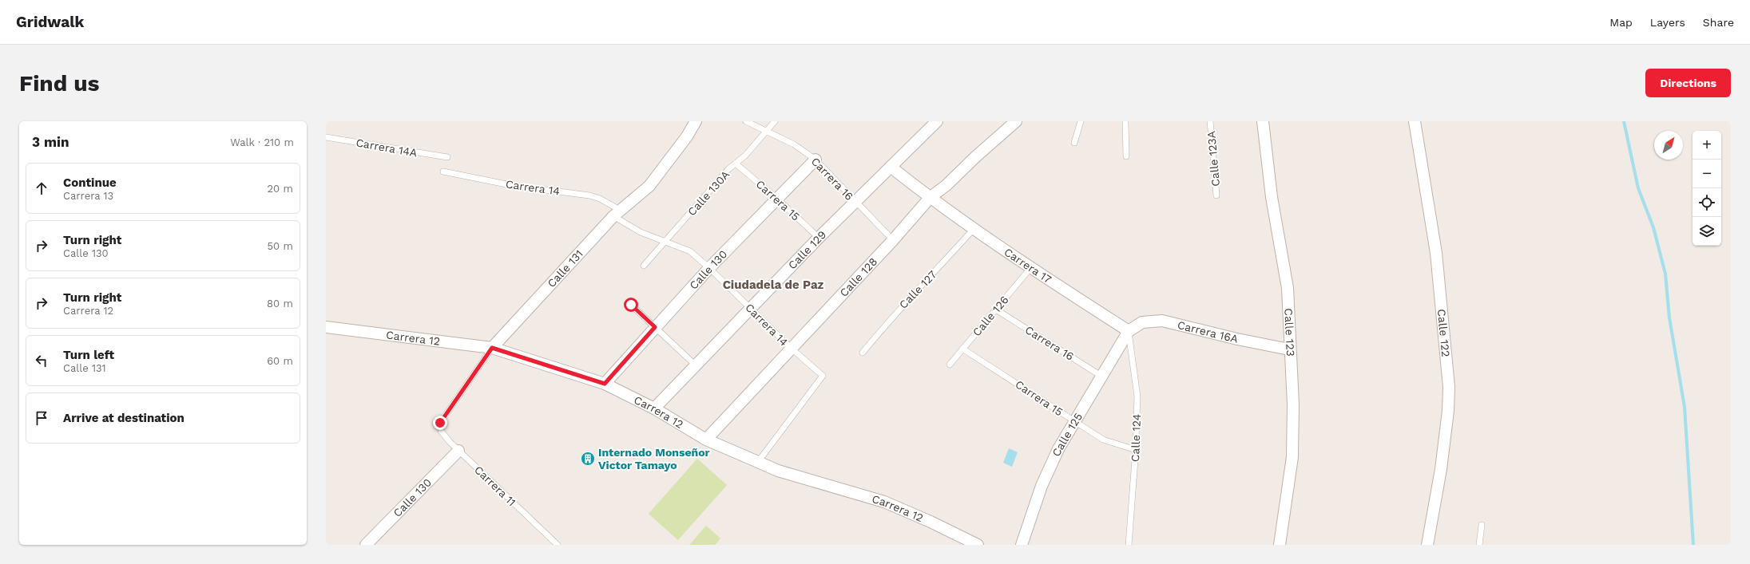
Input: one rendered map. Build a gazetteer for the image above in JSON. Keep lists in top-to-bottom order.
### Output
{
  "streets": {
    "street": [
      "Calle 129",
      "Carrera 17",
      "Calle 131",
      "Calle 130",
      "Calle 128",
      "Carrera 16A",
      "Calle 123",
      "Calle 122",
      "Carrera 12",
      "Calle 125"
    ],
    "lane": [
      "Carrera 14A",
      "Calle 123A",
      "Carrera 16",
      "Carrera 14",
      "Calle 130A",
      "Carrera 15",
      "Calle 127",
      "Calle 126",
      "Calle 124",
      "Carrera 11"
    ]
  },
  "crossings": [
    ["Carrera 16", "Calle 130A"],
    ["Carrera 16", "Calle 129"],
    ["Carrera 16", "Calle 130"],
    ["Carrera 16", "Calle 128"],
    ["Carrera 16", "Calle 126"],
    ["Carrera 16", "Calle 125"],
    ["Carrera 14", "Calle 130A"],
    ["Carrera 14", "Calle 129"],
    ["Carrera 14", "Calle 131"],
    ["Carrera 14", "Calle 130"],
    ["Carrera 14", "Calle 128"],
    ["Carrera 14", "Carrera 12"],
    ["Calle 130A", "Carrera 15"],
    ["Carrera 15", "Calle 129"],
    ["Carrera 15", "Calle 130"],
    ["Carrera 15", "Calle 126"],
    ["Carrera 15", "Calle 125"],
    ["Carrera 15", "Calle 124"],
    ["Calle 129", "Carrera 17"],
    ["Calle 129", "Carrera 12"],
    ["Carrera 17", "Calle 128"],
    ["Carrera 17", "Calle 127"],
    ["Carrera 17", "Calle 126"],
    ["Carrera 17", "Carrera 16A"],
    ["Carrera 17", "Calle 125"],
    ["Carrera 17", "Calle 124"],
    ["Calle 131", "Carrera 12"],
    ["Calle 131", "Carrera 11"],
    ["Calle 130", "Carrera 12"],
    ["Calle 130", "Carrera 11"],
    ["Calle 128", "Carrera 12"],
    ["Carrera 16A", "Calle 123"],
    ["Carrera 16A", "Calle 125"],
    ["Carrera 16A", "Calle 124"],
    ["Calle 125", "Calle 124"]
  ],
  "districts": ["Ciudadela de Paz"],
  "places": {
    "building": ["Internado Monseñor Victor Tamayo"]
  },
  "north": "top right",
  "page": {
    "header": "Gridwalk",
    "nav": ["Map", "Layers", "Share"],
    "buttons": "Directions",
    "title": "Find us",
    "heading": ["3 min", "Walk · 210 m"],
    "map_buttons": ["+", "−"],
    "list": [
      ["Continue", "Carrera 13", "20 m"],
      ["Turn right", "Calle 130", "50 m"],
      ["Turn right", "Carrera 12", "80 m"],
      ["Turn left", "Calle 131", "60 m"],
      "Arrive at destination"
    ]
  }
}
